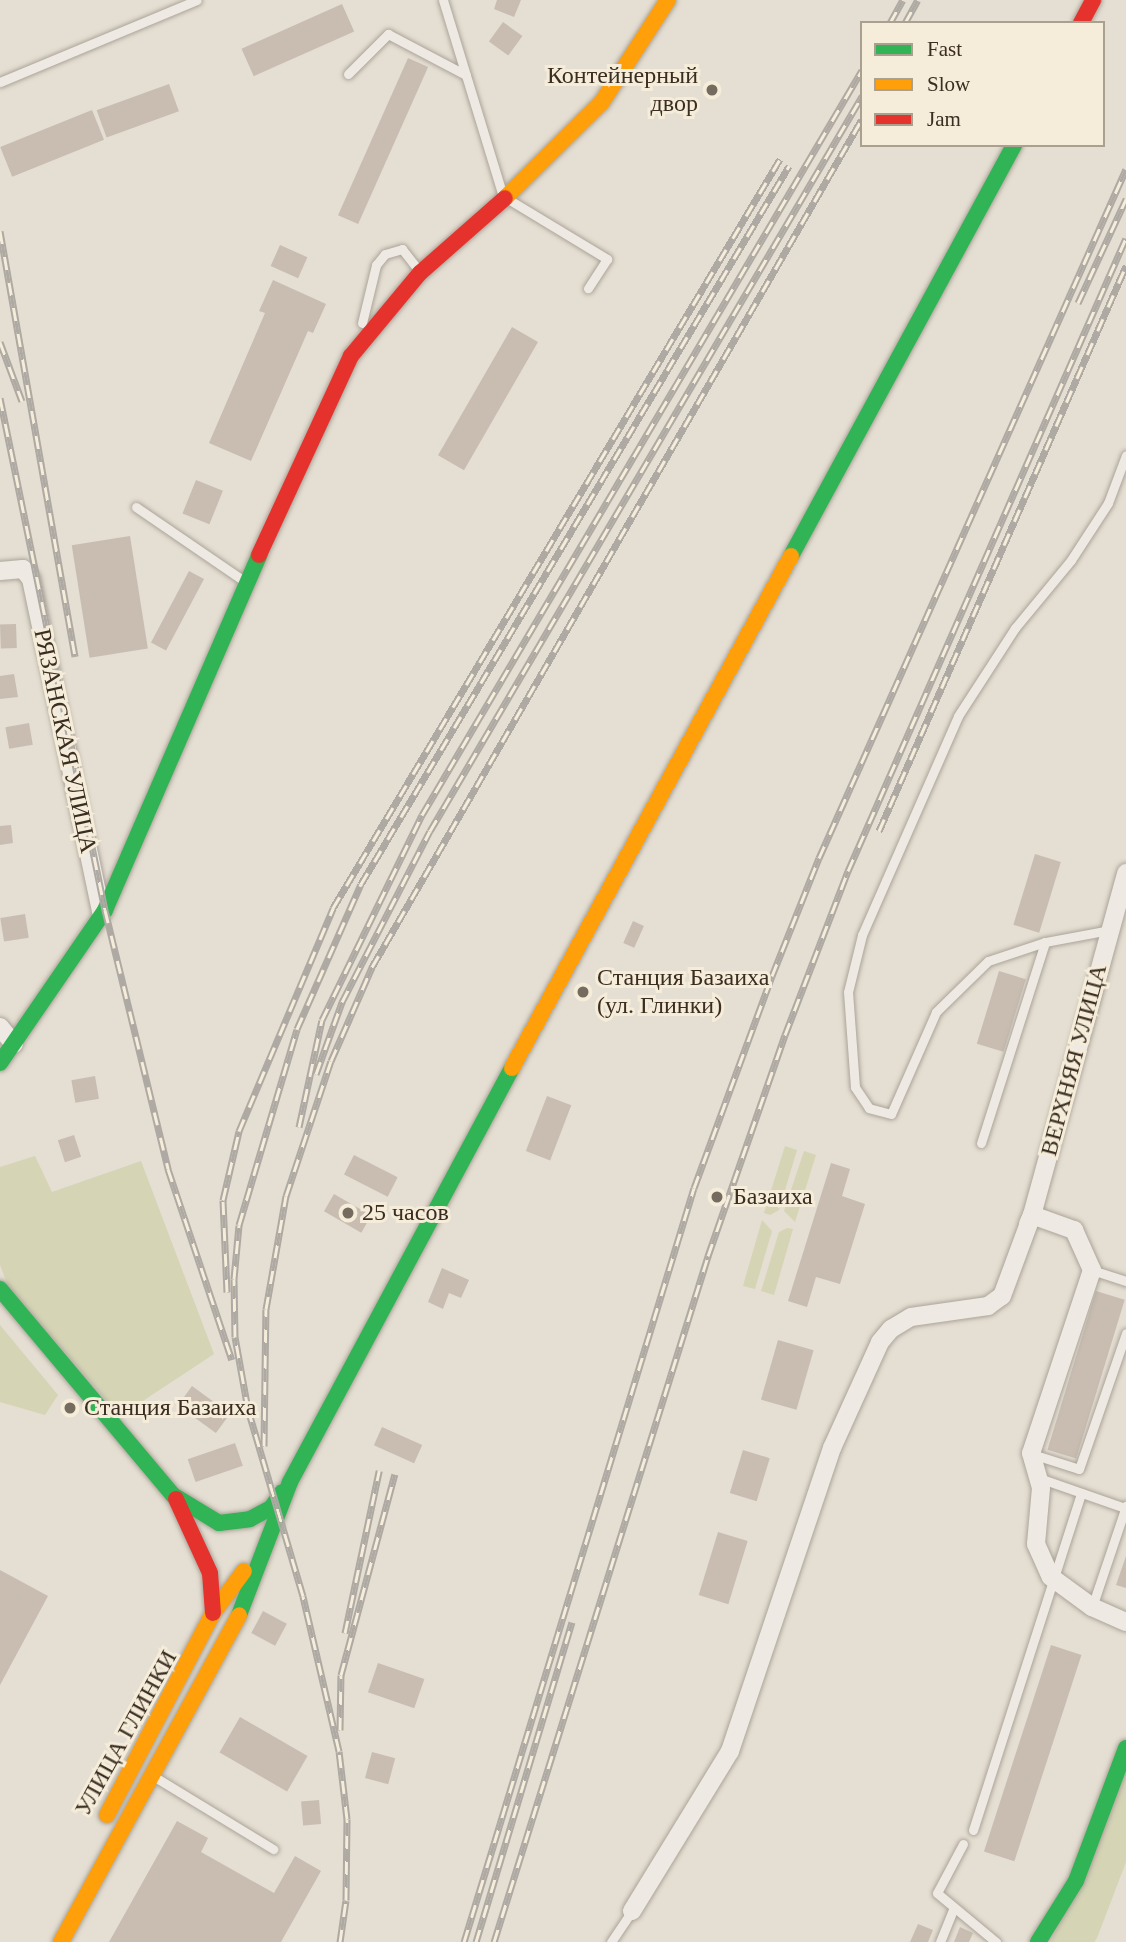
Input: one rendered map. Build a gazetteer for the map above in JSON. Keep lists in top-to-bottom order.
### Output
{
  "streets": {
    "main road": ["УЛИЦА ГЛИНКИ"],
    "street": ["РЯЗАНСКАЯ УЛИЦА", "ВЕРХНЯЯ УЛИЦА"]
  },
  "places": [
    "Контейнерный двор",
    "Станция Базаиха (ул. Глинки)",
    "Базаиха",
    "25 часов",
    "Станция Базаиха"
  ],
  "legend": ["Fast", "Slow", "Jam"]
}
